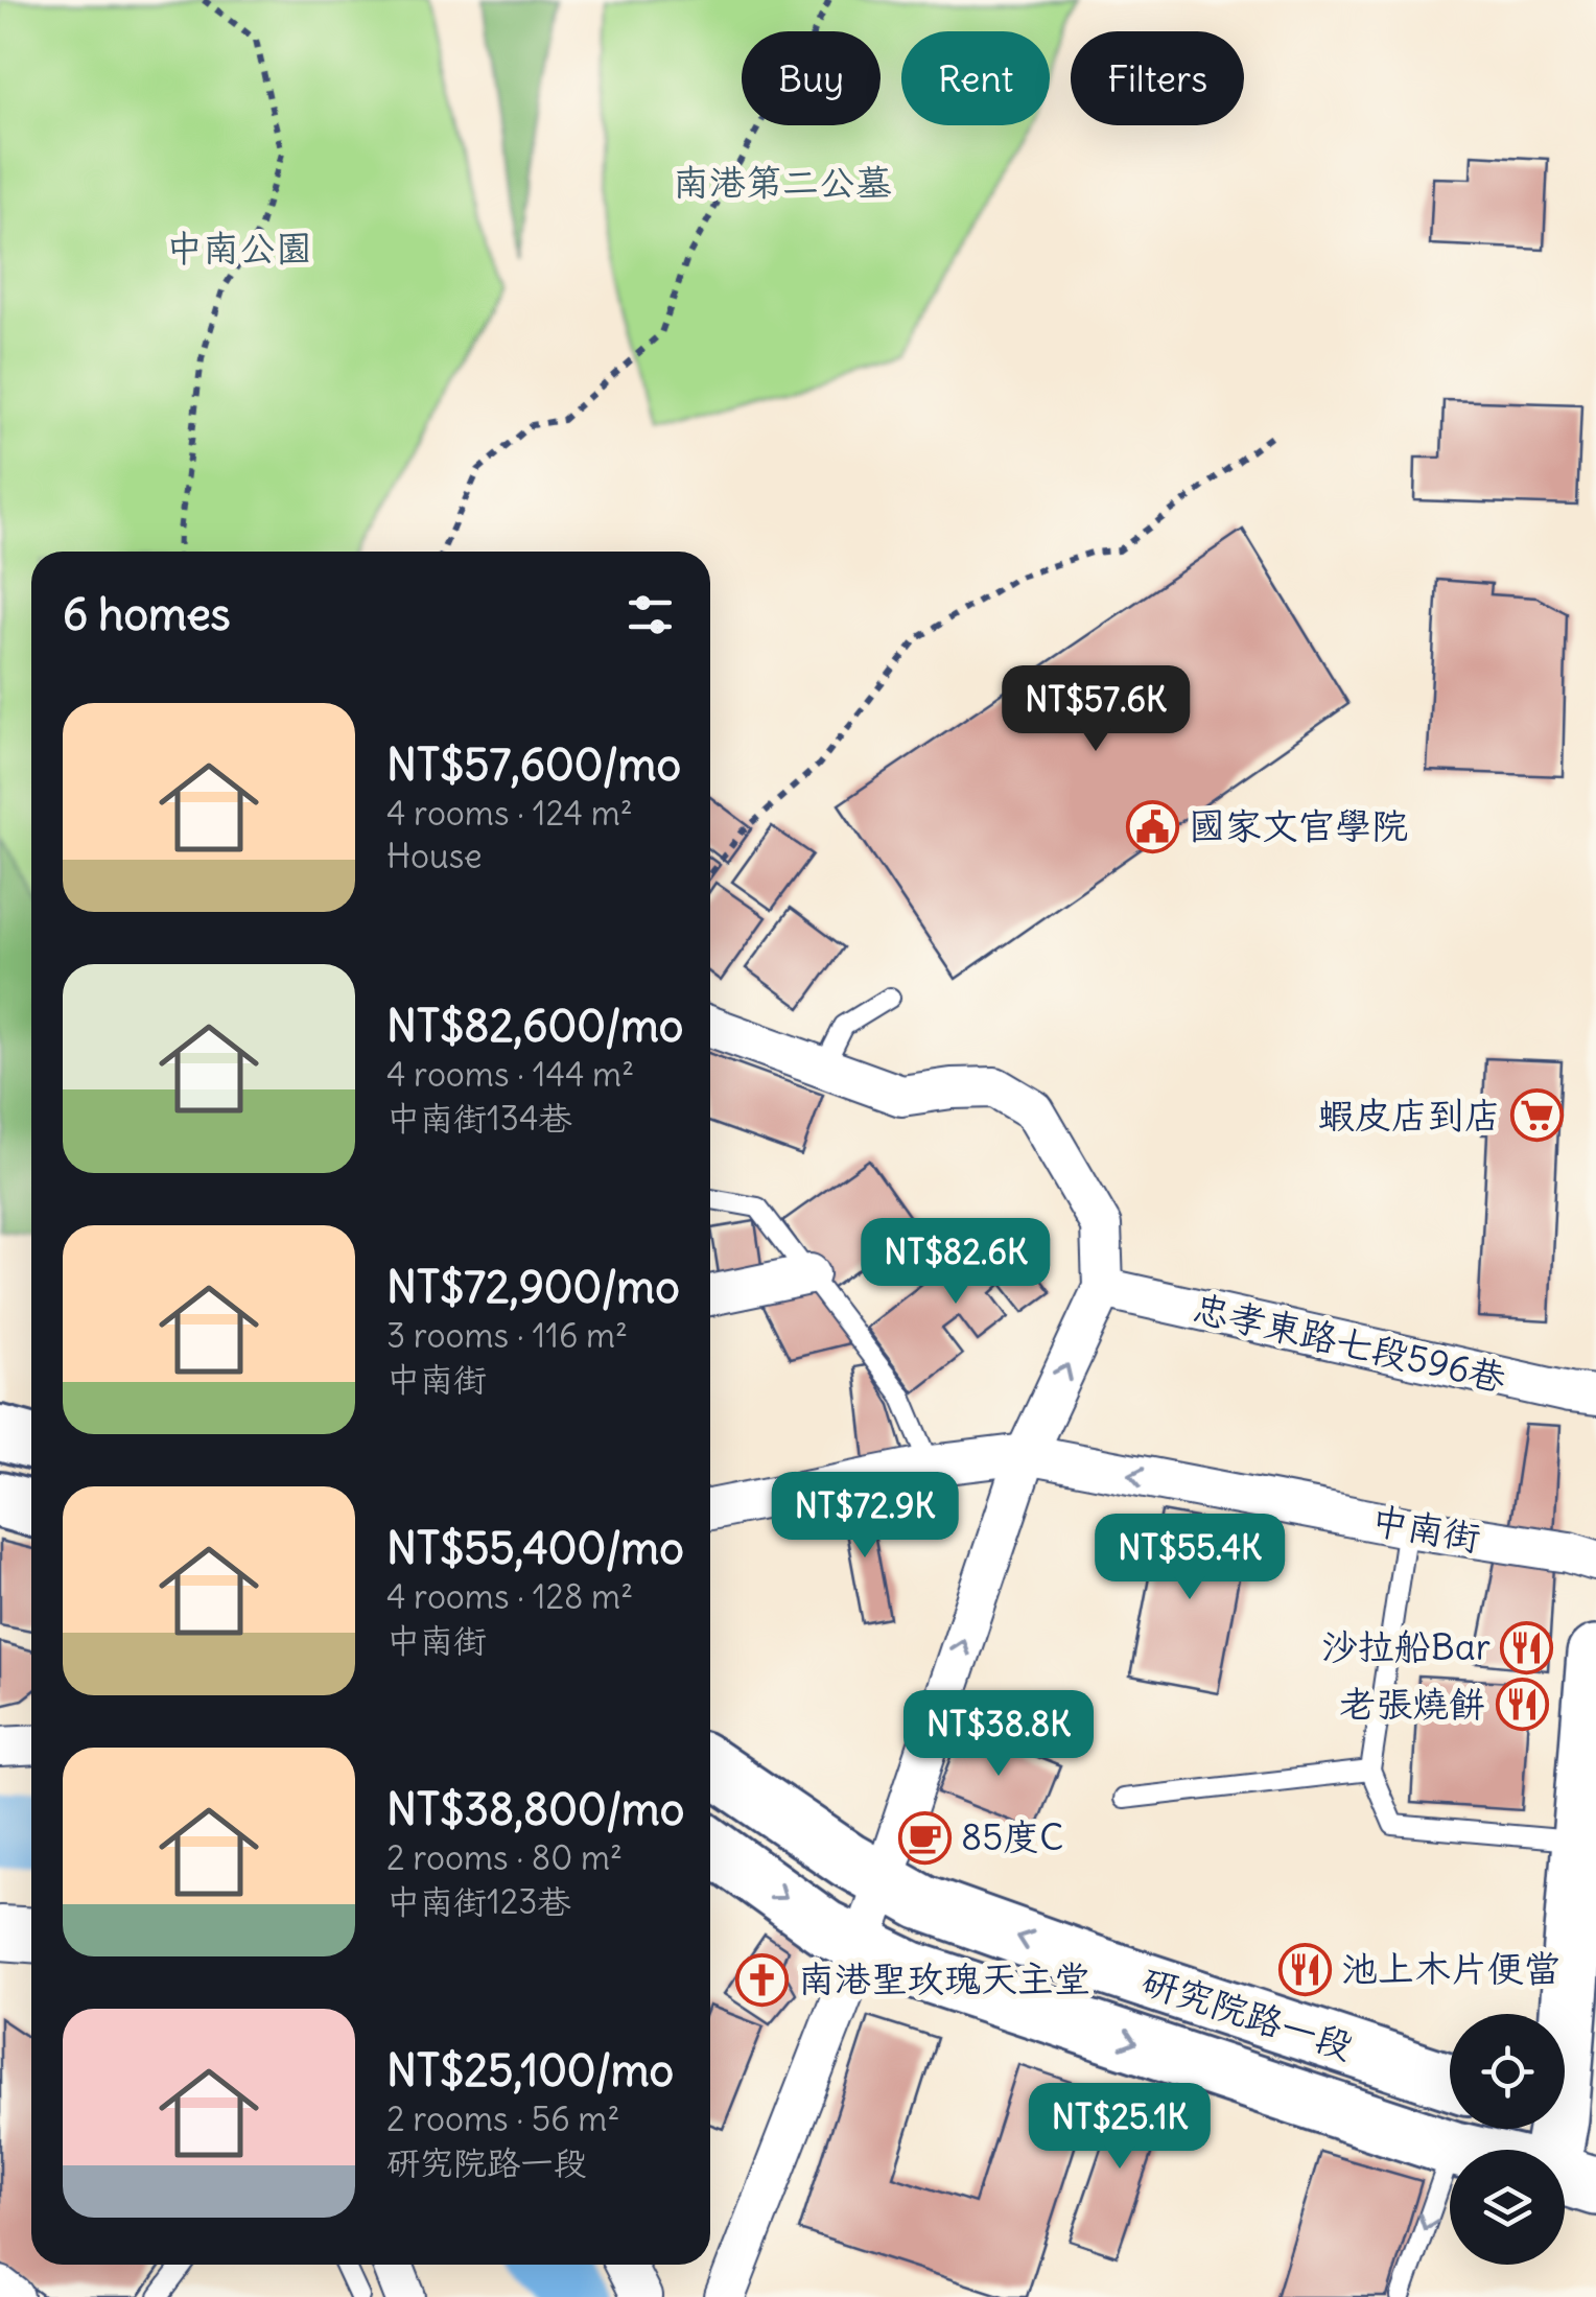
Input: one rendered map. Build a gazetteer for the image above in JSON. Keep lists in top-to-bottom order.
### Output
{
  "streets": {
    "main road": ["研究院路一段"],
    "street": ["忠孝東路七段596巷", "中南街"]
  },
  "one_way": ["中南街"],
  "parks": ["南港第二公墓", "中南公園"],
  "places": {
    "public building": ["國家文官學院"],
    "supermarket": ["蝦皮店到店"],
    "restaurant": ["沙拉船Bar", "老張燒餅", "池上木片便當"],
    "cafe": ["85度C"],
    "church": ["南港聖玫瑰天主堂"]
  },
  "page": {
    "chip": ["Buy", "Rent", "Filters"],
    "heading": "6 homes",
    "price": [
      "NT$57.6K",
      "NT$82.6K",
      "NT$72.9K",
      "NT$55.4K",
      "NT$38.8K",
      "NT$25.1K"
    ],
    "list": [
      {
        "name": "NT$57,600/mo",
        "note": "4 rooms · 124 m² · House"
      },
      {
        "name": "NT$82,600/mo",
        "note": "4 rooms · 144 m² · 中南街134巷"
      },
      {
        "name": "NT$72,900/mo",
        "note": "3 rooms · 116 m² · 中南街"
      },
      {
        "name": "NT$55,400/mo",
        "note": "4 rooms · 128 m² · 中南街"
      },
      {
        "name": "NT$38,800/mo",
        "note": "2 rooms · 80 m² · 中南街123巷"
      },
      {
        "name": "NT$25,100/mo",
        "note": "2 rooms · 56 m² · 研究院路一段"
      }
    ]
  }
}
